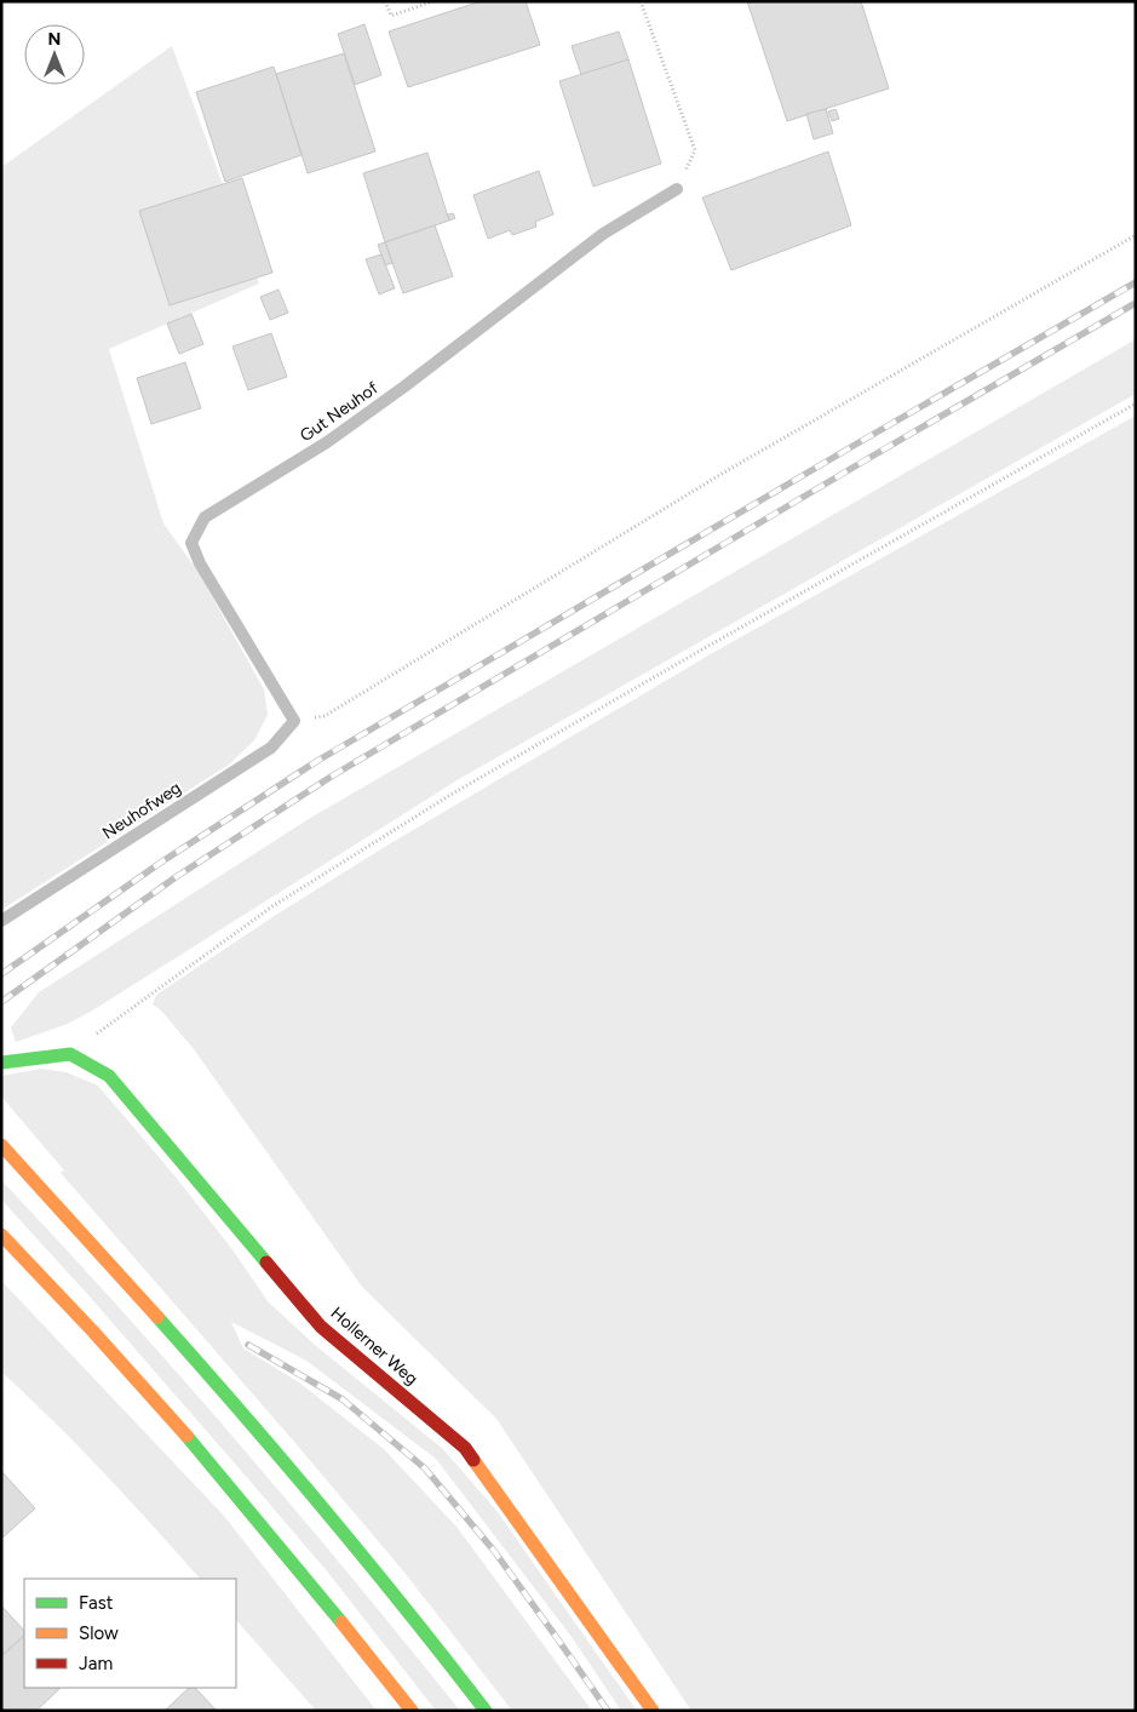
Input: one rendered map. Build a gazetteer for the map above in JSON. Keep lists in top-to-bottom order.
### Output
{
  "streets": {
    "main road": ["Hollerner Weg"],
    "lane": ["Gut Neuhof", "Neuhofweg"]
  },
  "crossings": [
    ["Gut Neuhof", "Neuhofweg"]
  ],
  "legend": ["Fast", "Slow", "Jam"],
  "north": "top"
}
